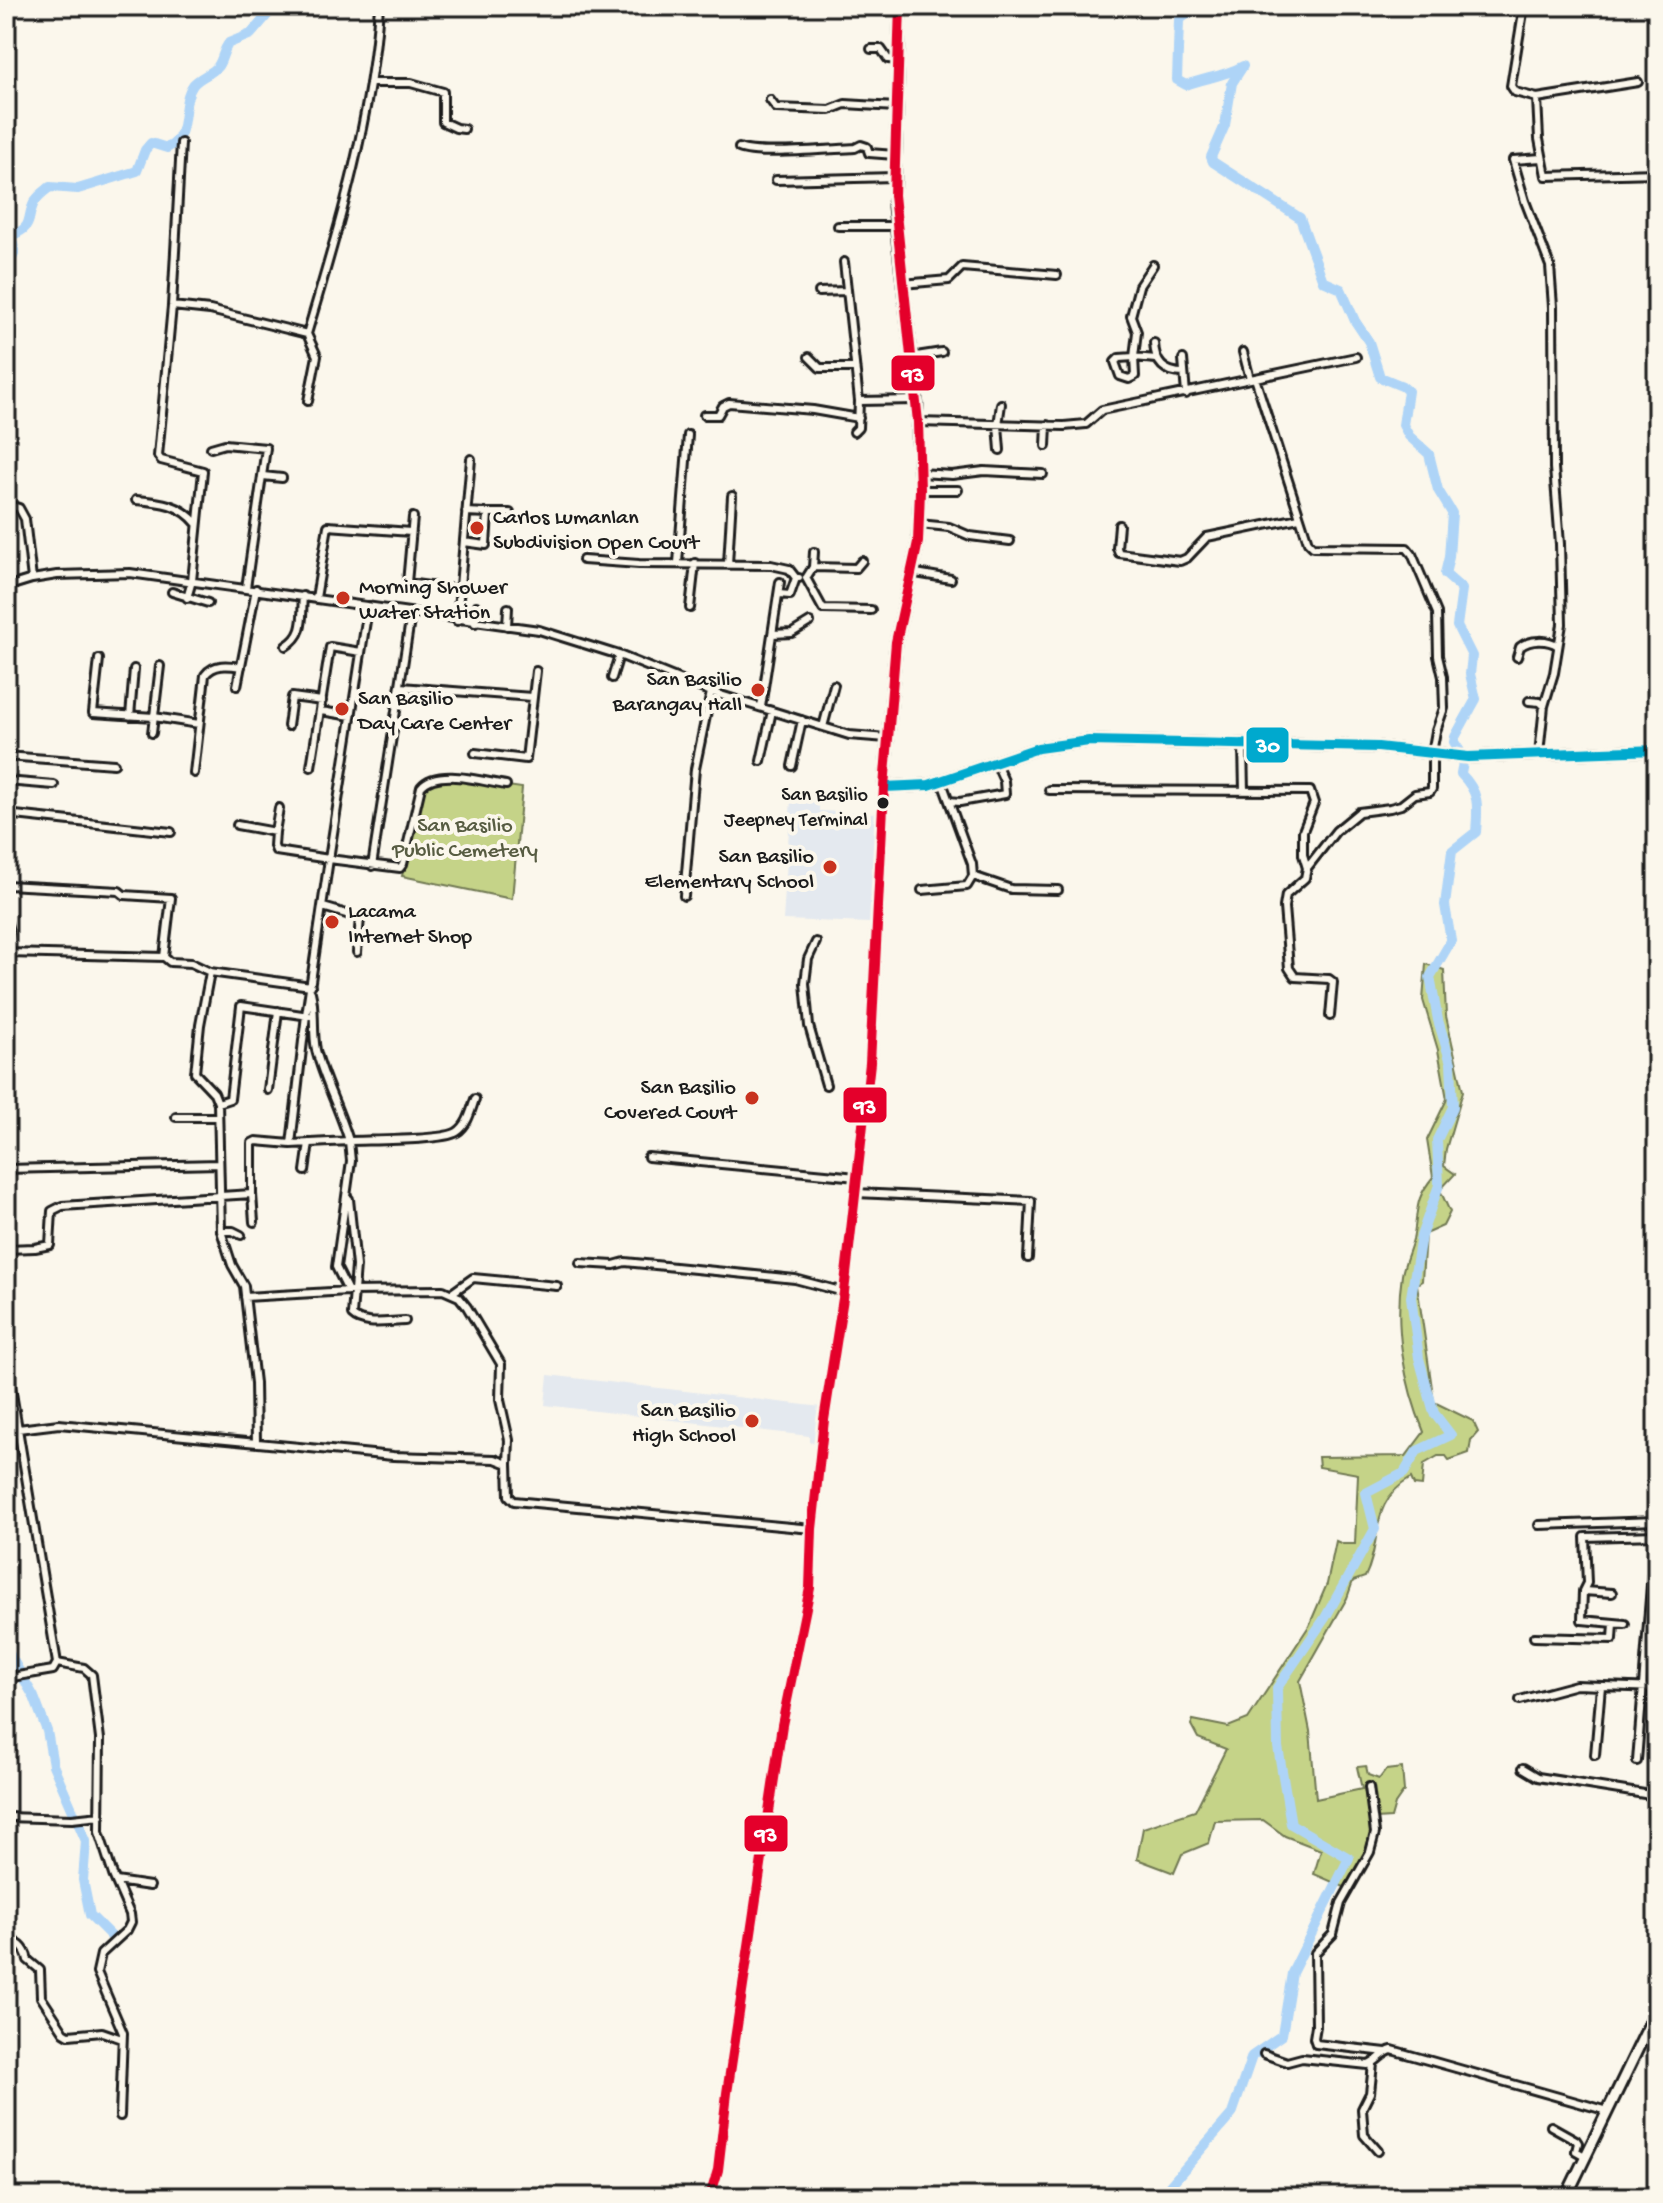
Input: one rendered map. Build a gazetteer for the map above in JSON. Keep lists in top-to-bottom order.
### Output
{
  "parks": ["San Basilio Public Cemetery"],
  "places": [
    "Carlos Lumanlan Subdivision Open Court",
    "Morning Shower Water Station",
    "San Basilio Barangay Hall",
    "San Basilio Day Care Center",
    "San Basilio Jeepney Terminal",
    "San Basilio Elementary School",
    "Lacama Internet Shop",
    "San Basilio Covered Court",
    "San Basilio High School"
  ],
  "lines": ["transit line 93", "transit line 30"]
}
